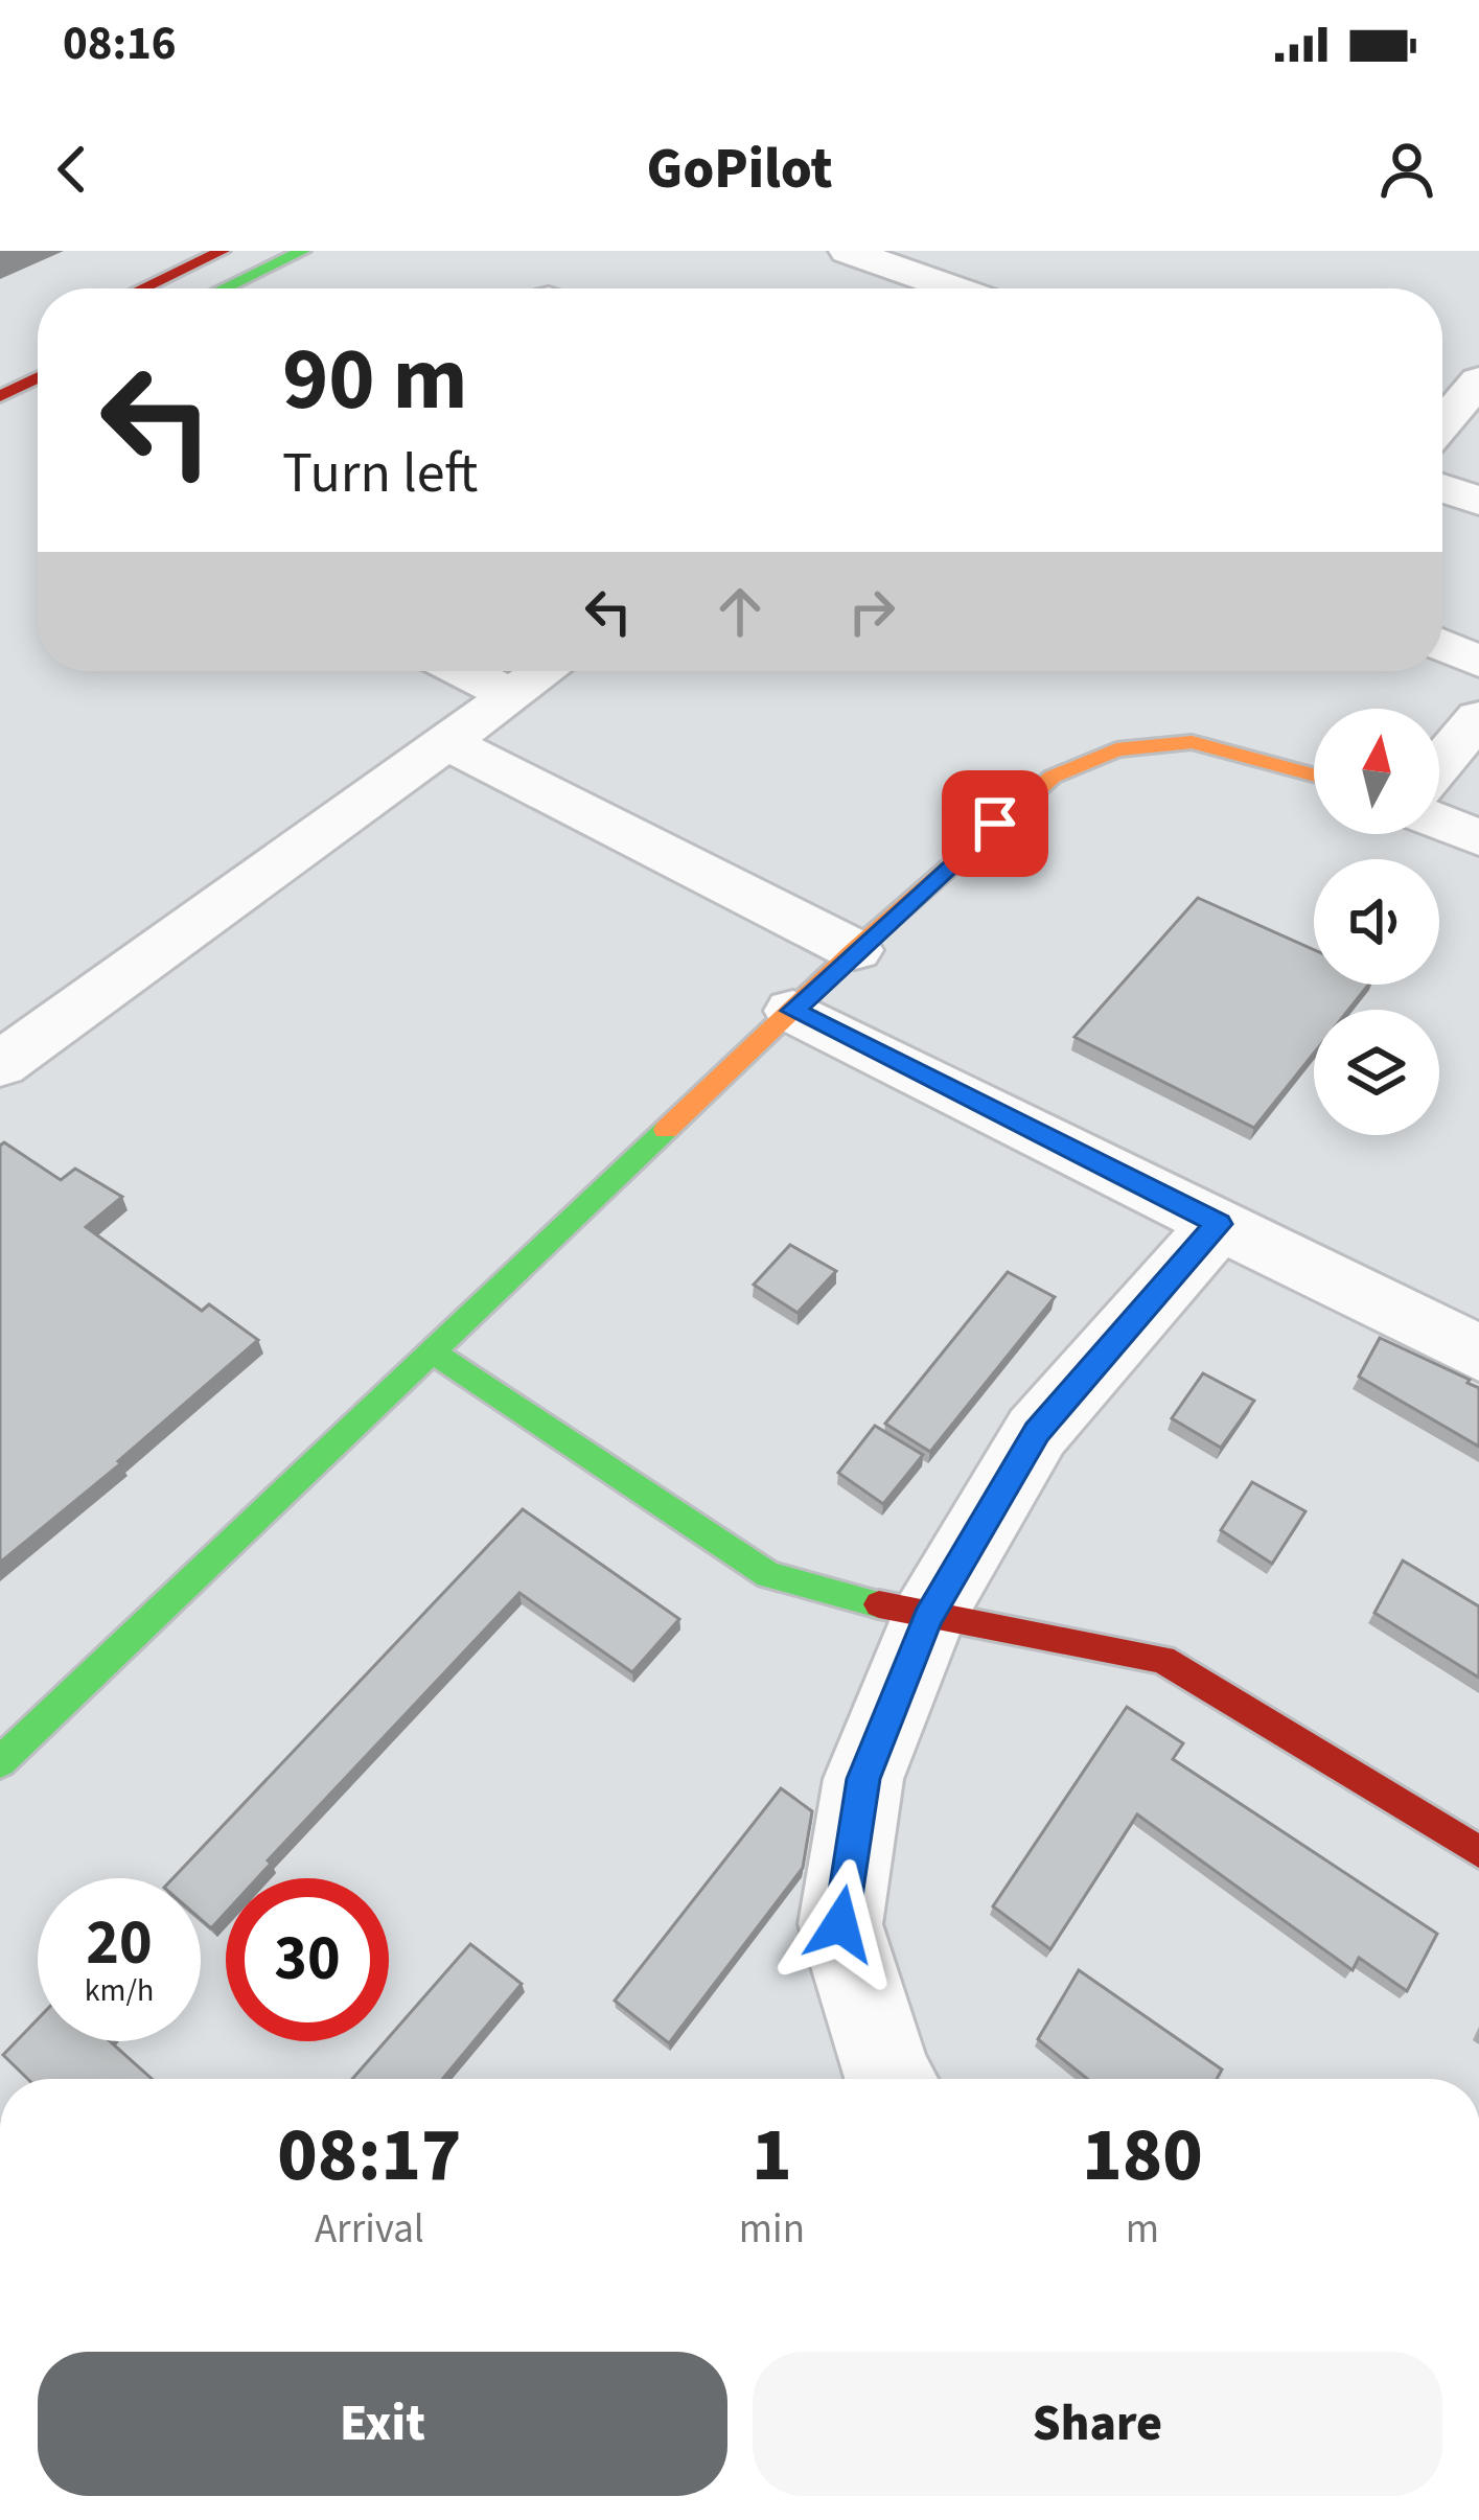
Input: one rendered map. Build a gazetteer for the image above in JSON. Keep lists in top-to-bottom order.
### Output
{
  "north": "top",
  "page": {
    "status": "08:16",
    "header": "GoPilot",
    "turn": ["90 m", "Turn left"],
    "speed": "20 km/h",
    "limit": "30",
    "eta": [
      "08:17",
      "Arrival",
      "1",
      "min",
      "180",
      "m"
    ],
    "buttons": ["Exit", "Share"]
  }
}
